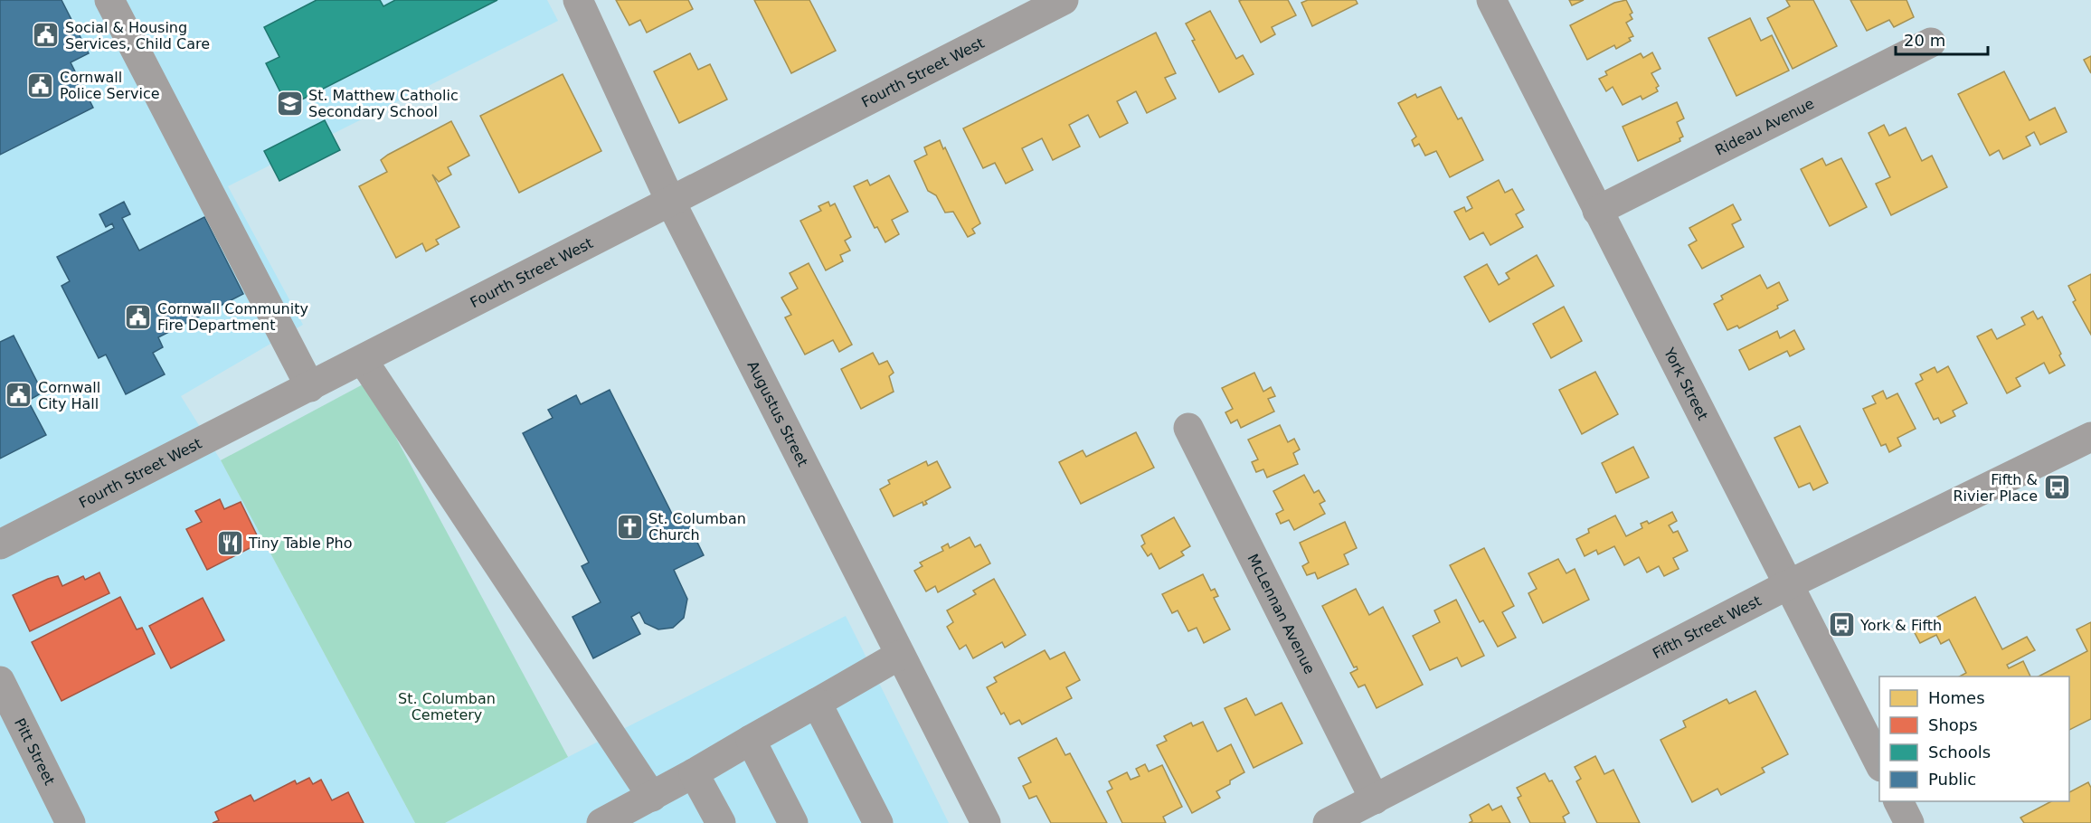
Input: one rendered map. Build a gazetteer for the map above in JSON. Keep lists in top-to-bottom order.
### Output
{
  "streets": {
    "street": [
      "Fourth Street West",
      "Rideau Avenue",
      "York Street",
      "Augustus Street",
      "McLennan Avenue",
      "Fifth Street West",
      "Pitt Street"
    ]
  },
  "crossings": [
    ["Fourth Street West", "Augustus Street"],
    ["Rideau Avenue", "York Street"],
    ["York Street", "Fifth Street West"],
    ["McLennan Avenue", "Fifth Street West"]
  ],
  "parks": ["St. Columban Cemetery"],
  "places": {
    "public building": [
      "Social & Housing Services, Child Care",
      "Cornwall Police Service",
      "Cornwall Community Fire Department",
      "Cornwall City Hall"
    ],
    "school or university": ["St. Matthew Catholic Secondary School"],
    "bus stop": ["Fifth & Rivier Place", "York & Fifth"],
    "church": ["St. Columban Church"],
    "restaurant": ["Tiny Table Pho"]
  },
  "legend": [
    "Homes",
    "Shops",
    "Schools",
    "Public"
  ],
  "scale_bar": "20 m"
}
